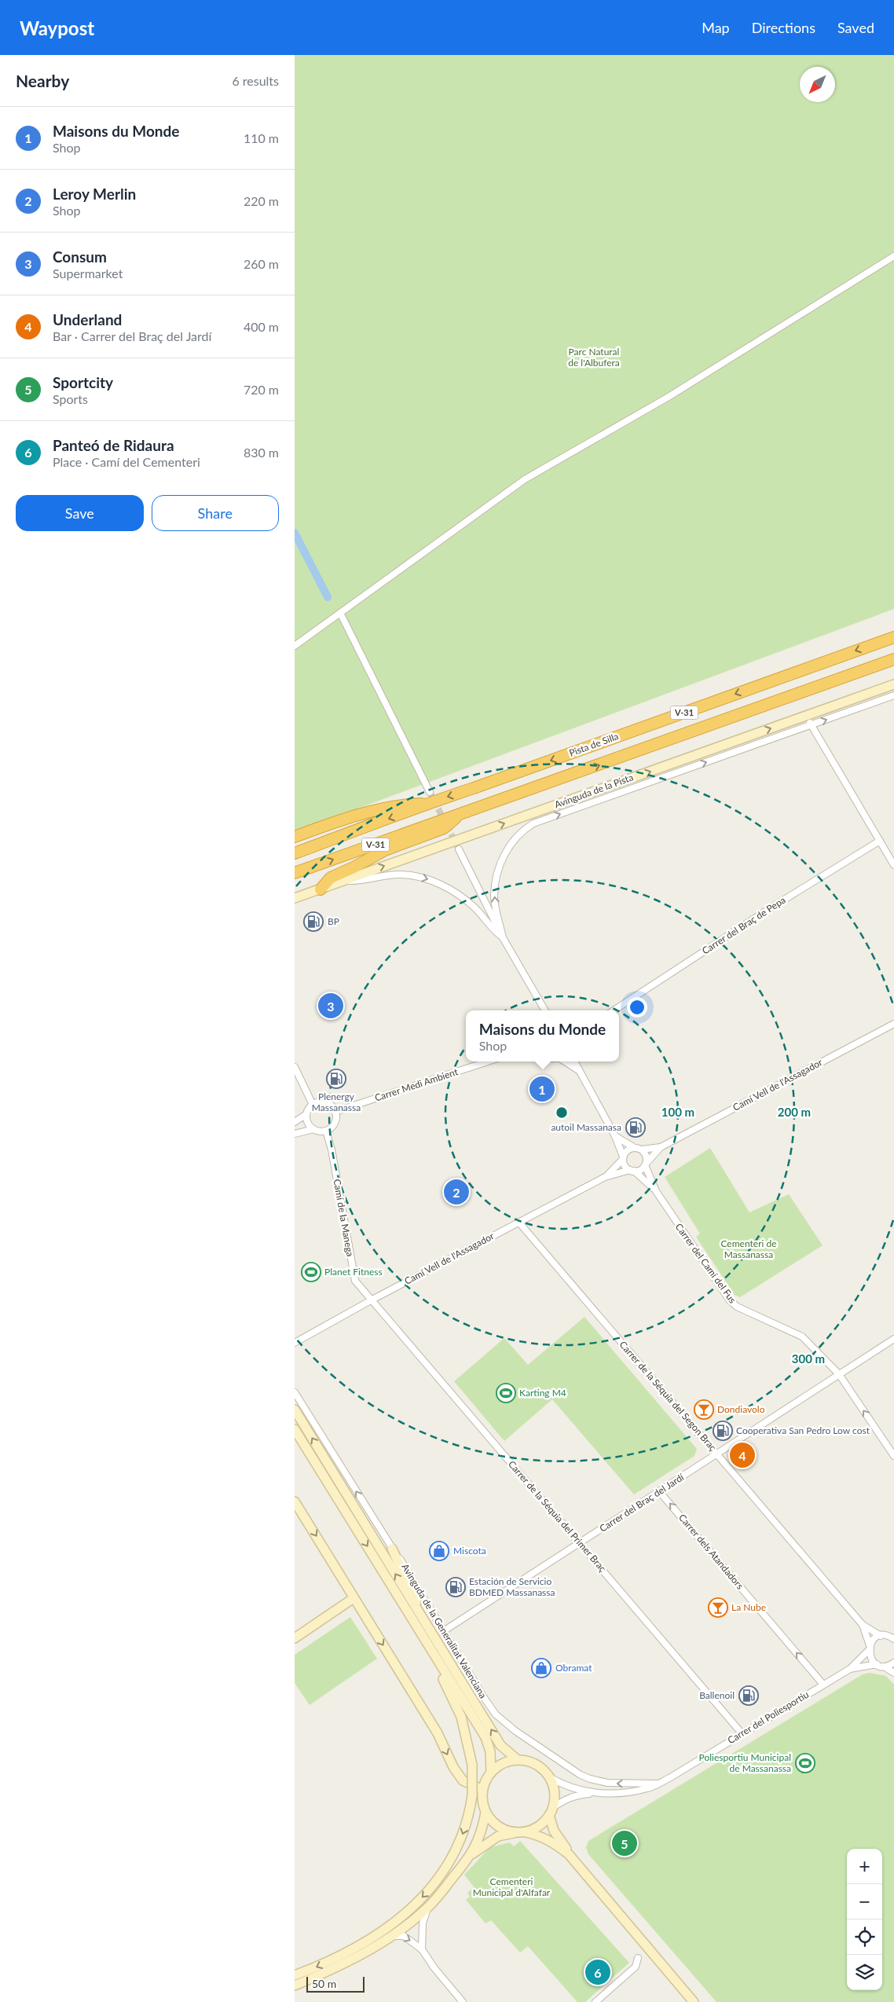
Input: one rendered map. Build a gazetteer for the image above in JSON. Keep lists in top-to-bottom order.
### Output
{
  "streets": {
    "highway": ["V-31", "Pista de Silla"],
    "street": [
      "Avinguda de la Pista",
      "Carrer del Braç de Pepa",
      "Carrer Medi Ambient",
      "Camí Vell de l'Assagador",
      "Camí de la Manega",
      "Carrer del Camí del Fus",
      "Carrer de la Séquia del Segon Braç",
      "Carrer del Braç del Jardí",
      "Carrer de la Séquia del Primer Braç",
      "Carrer dels Atandadors",
      "Avinguda de la Generalitat Valenciana",
      "Carrer del Poliesportiu"
    ]
  },
  "crossings": [
    ["Carrer Medi Ambient", "Camí de la Manega"],
    ["Camí Vell de l'Assagador", "Camí de la Manega"],
    ["Camí Vell de l'Assagador", "Carrer del Camí del Fus"],
    ["Camí Vell de l'Assagador", "Carrer de la Séquia del Segon Braç"],
    ["Camí Vell de l'Assagador", "Carrer de la Séquia del Primer Braç"],
    ["Camí de la Manega", "Carrer de la Séquia del Primer Braç"],
    ["Carrer del Camí del Fus", "Carrer del Braç del Jardí"],
    ["Carrer de la Séquia del Segon Braç", "Carrer del Braç del Jardí"],
    ["Carrer de la Séquia del Segon Braç", "Carrer del Poliesportiu"],
    ["Carrer del Braç del Jardí", "Carrer de la Séquia del Primer Braç"],
    ["Carrer del Braç del Jardí", "Carrer dels Atandadors"],
    ["Carrer del Braç del Jardí", "Avinguda de la Generalitat Valenciana"],
    ["Carrer de la Séquia del Primer Braç", "Carrer del Poliesportiu"],
    ["Carrer dels Atandadors", "Carrer del Poliesportiu"],
    ["Avinguda de la Generalitat Valenciana", "Carrer del Poliesportiu"]
  ],
  "one_way": ["Avinguda de la Pista", "Carrer dels Atandadors"],
  "parks": ["Parc Natural de l'Albufera", "Cementeri de Massanassa", "Cementeri Municipal d'Alfafar"],
  "places": {
    "fuel station": [
      "BP",
      "Plenergy Massanassa",
      "autoil Massanasa",
      "Cooperativa San Pedro Low cost",
      "Estación de Servicio BDMED Massanassa",
      "Ballenoil"
    ],
    "sports": ["Planet Fitness", "Karting M4", "Poliesportiu Municipal de Massanassa"],
    "bar": ["Dondiavolo", "La Nube"],
    "shop": ["Miscota", "Obramat"]
  },
  "scale_bar": "50 m",
  "north": "bottom left",
  "page": {
    "header": "Waypost",
    "nav": ["Map", "Directions", "Saved"],
    "heading": ["Nearby", "6 results"],
    "list": [
      {
        "mark": "1",
        "name": "Maisons du Monde",
        "note": "Shop",
        "value": "110 m"
      },
      {
        "mark": "2",
        "name": "Leroy Merlin",
        "note": "Shop",
        "value": "220 m"
      },
      {
        "mark": "3",
        "name": "Consum",
        "note": "Supermarket",
        "value": "260 m"
      },
      {
        "mark": "4",
        "name": "Underland",
        "note": "Bar · Carrer del Braç del Jardí",
        "value": "400 m"
      },
      {
        "mark": "5",
        "name": "Sportcity",
        "note": "Sports",
        "value": "720 m"
      },
      {
        "mark": "6",
        "name": "Panteó de Ridaura",
        "note": "Place · Camí del Cementeri",
        "value": "830 m"
      }
    ],
    "buttons": ["Save", "Share"],
    "pins": [
      "3",
      "1",
      "2",
      "4",
      "5",
      "6"
    ],
    "popup": ["Maisons du Monde", "Shop"],
    "map_buttons": ["+", "−"],
    "scale": "50 m"
  },
  "rings": ["100 m", "200 m", "300 m"]
}
